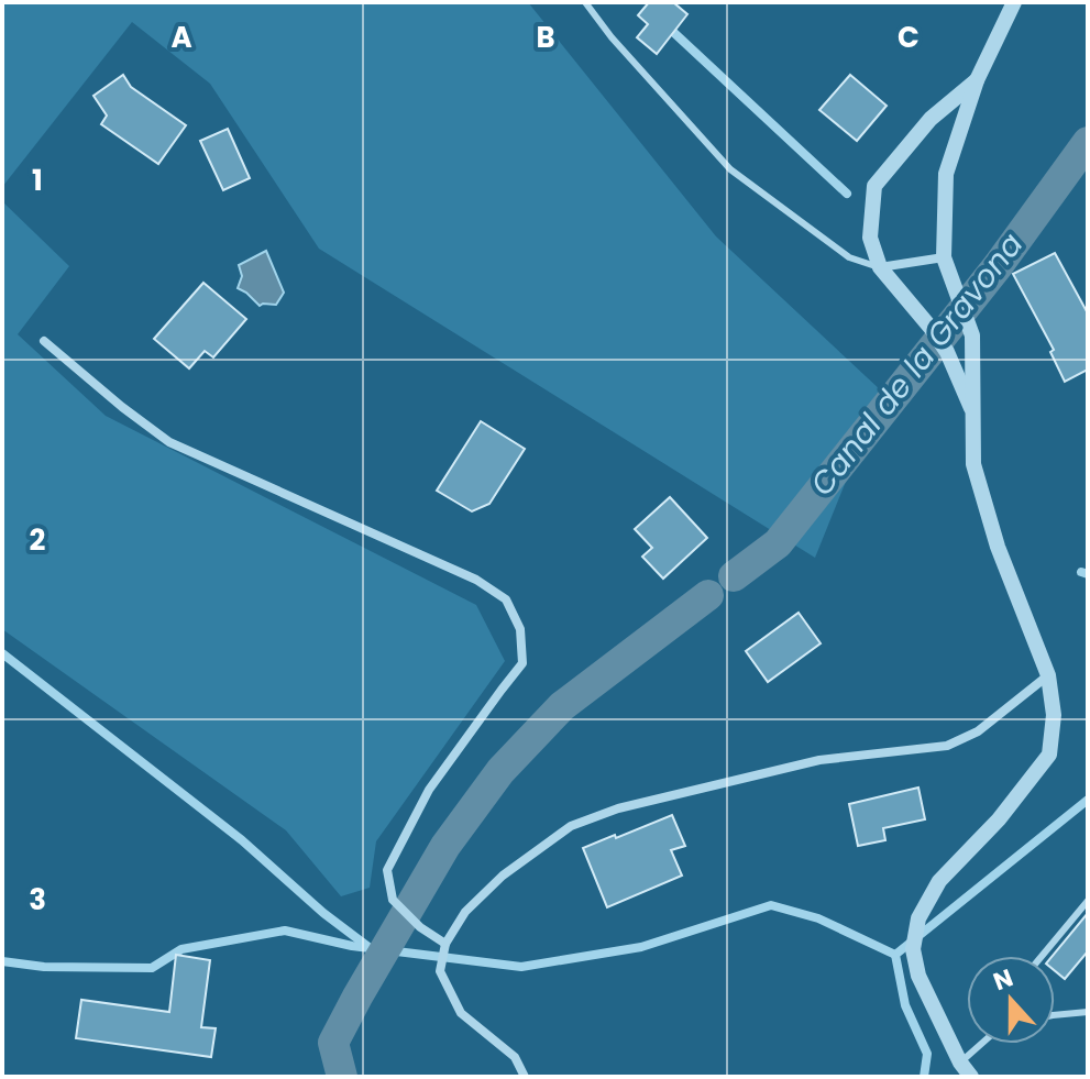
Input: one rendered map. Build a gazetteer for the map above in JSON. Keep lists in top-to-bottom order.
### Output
{
  "water": ["Canal de la Gravona"],
  "north": "top",
  "grid": {
    "columns": ["A", "B", "C"],
    "rows": ["1", "2", "3"]
  }
}
